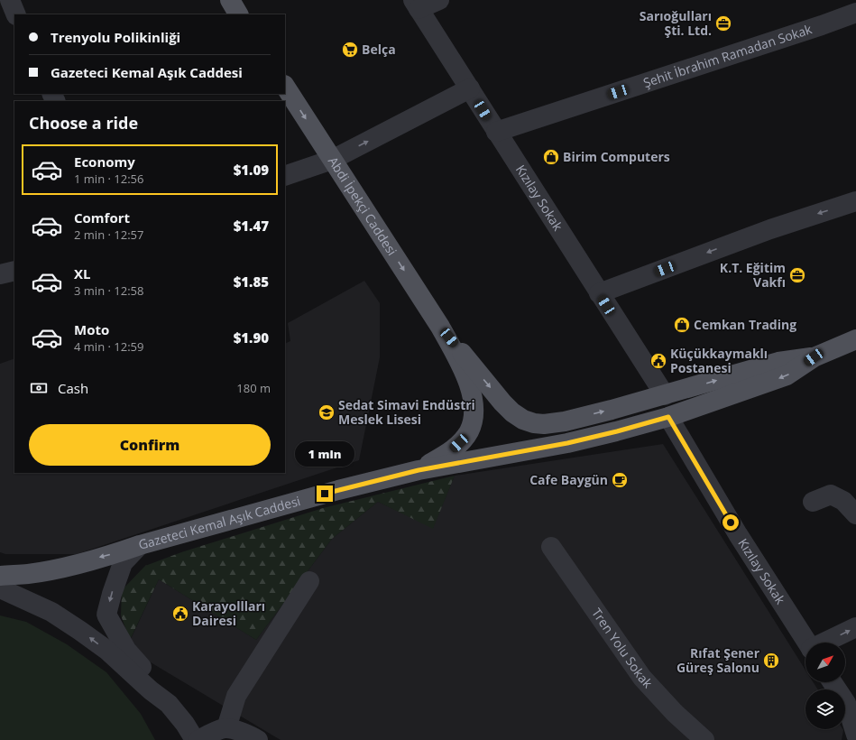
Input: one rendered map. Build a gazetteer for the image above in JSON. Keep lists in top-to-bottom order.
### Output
{
  "streets": {
    "main road": ["Abdi İpekçi Caddesi", "Gazeteci Kemal Aşık Caddesi"],
    "street": ["Şehit İbrahim Ramadan Sokak", "Kızılay Sokak", "Tren Yolu Sokak"]
  },
  "crossings": [
    ["Şehit İbrahim Ramadan Sokak", "Kızılay Sokak"],
    ["Kızılay Sokak", "Abdi İpekçi Caddesi"],
    ["Kızılay Sokak", "Gazeteci Kemal Aşık Caddesi"],
    ["Abdi İpekçi Caddesi", "Gazeteci Kemal Aşık Caddesi"]
  ],
  "one_way": ["Abdi İpekçi Caddesi"],
  "places": {
    "office": ["Sarıoğulları Şti. Ltd.", "K.T. Eğitim Vakfı"],
    "supermarket": ["Belça"],
    "shop": ["Birim Computers", "Cemkan Trading"],
    "public building": ["Küçükkaymaklı Postanesi", "Karayollları Dairesi"],
    "school or university": ["Sedat Simavi Endüstri Meslek Lisesi"],
    "cafe": ["Cafe Baygün"],
    "building": ["Rıfat Şener Güreş Salonu"]
  },
  "north": "top right",
  "page": {
    "banner": ["Trenyolu Polikinliği", "Gazeteci Kemal Aşık Caddesi"],
    "heading": "Choose a ride",
    "list": [
      {
        "name": "Economy",
        "note": "1 min · 12:56",
        "value": "$1.09"
      },
      {
        "name": "Comfort",
        "note": "2 min · 12:57",
        "value": "$1.47"
      },
      {
        "name": "XL",
        "note": "3 min · 12:58",
        "value": "$1.85"
      },
      {
        "name": "Moto",
        "note": "4 min · 12:59",
        "value": "$1.90"
      }
    ],
    "pay": ["Cash", "180 m"],
    "buttons": "Confirm",
    "bubble": "1 min"
  }
}
